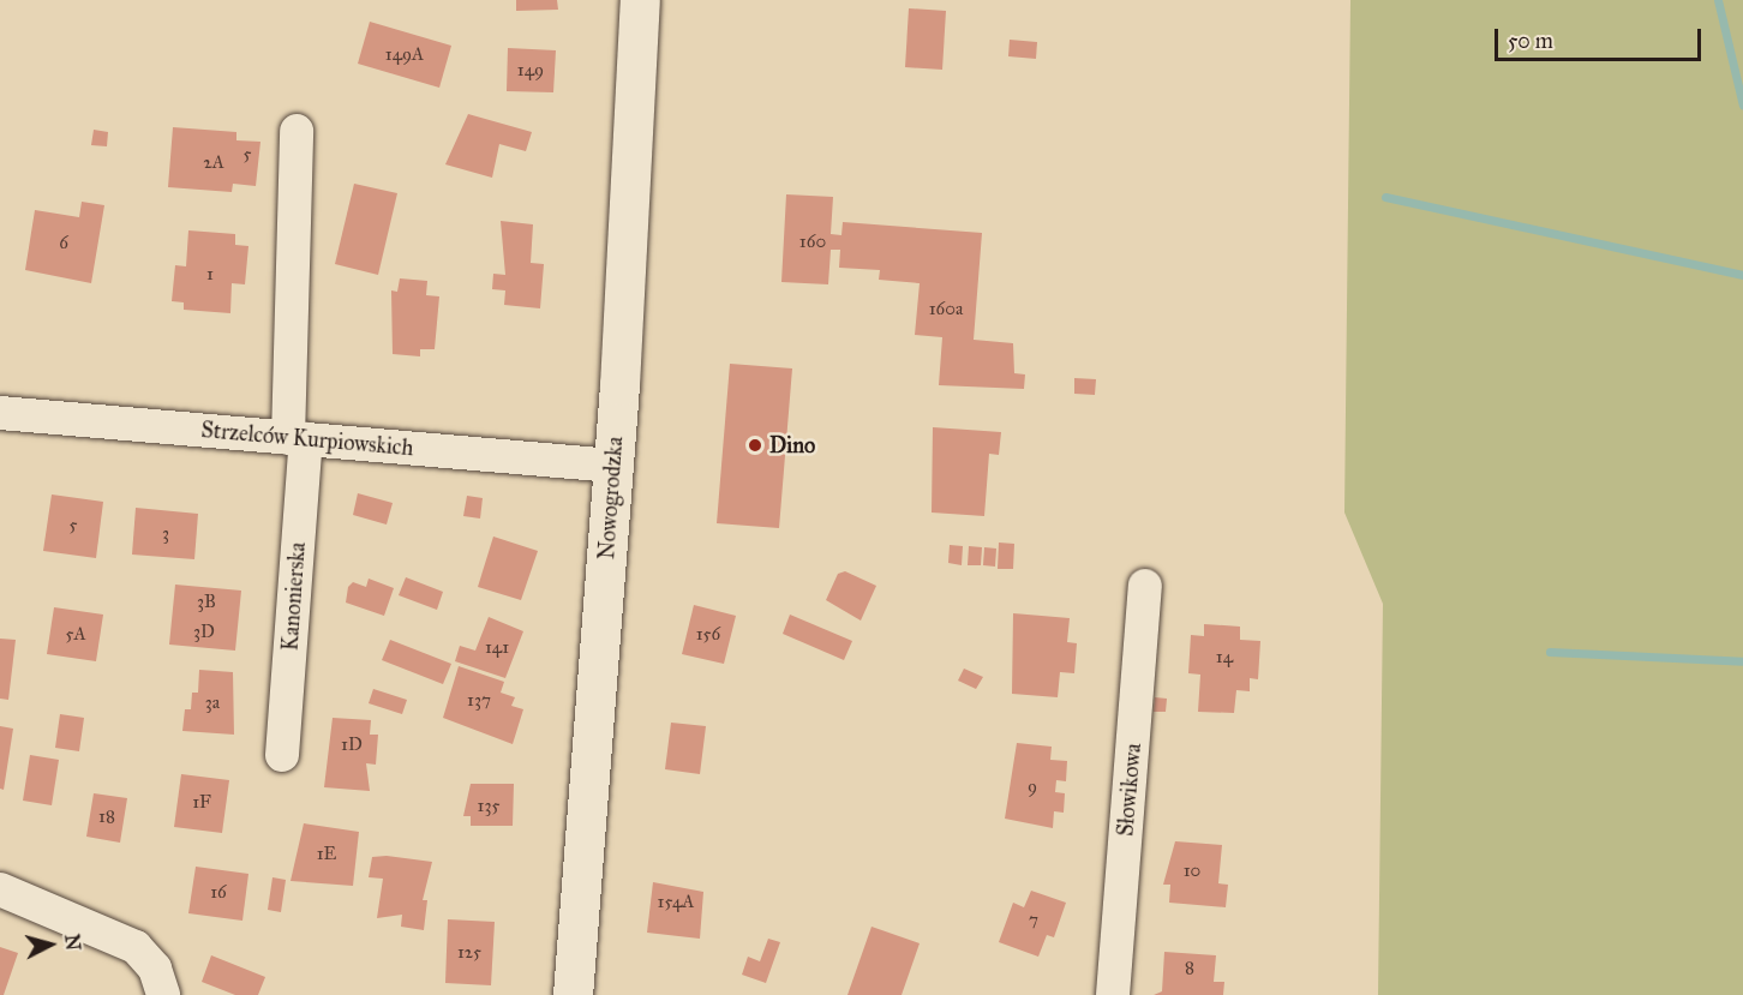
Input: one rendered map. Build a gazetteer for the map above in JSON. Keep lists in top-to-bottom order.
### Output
{
  "streets": {
    "main road": ["Nowogrodzka"],
    "street": ["Strzelców Kurpiowskich", "Kanonierska", "Słowikowa"]
  },
  "crossings": [
    ["Strzelców Kurpiowskich", "Nowogrodzka"],
    ["Strzelców Kurpiowskich", "Kanonierska"]
  ],
  "places": ["Dino"],
  "house_numbers": [
    "149A",
    "149",
    "5",
    "2A",
    "160",
    "6",
    "1",
    "160a",
    "5",
    "3",
    "3B",
    "3D",
    "5A",
    "156",
    "141",
    "14",
    "137",
    "3a",
    "1D",
    "9",
    "1F",
    "135",
    "18",
    "1E",
    "10",
    "16",
    "154A",
    "7",
    "125",
    "8"
  ],
  "scale_bar": "50 m",
  "north": "right"
}
